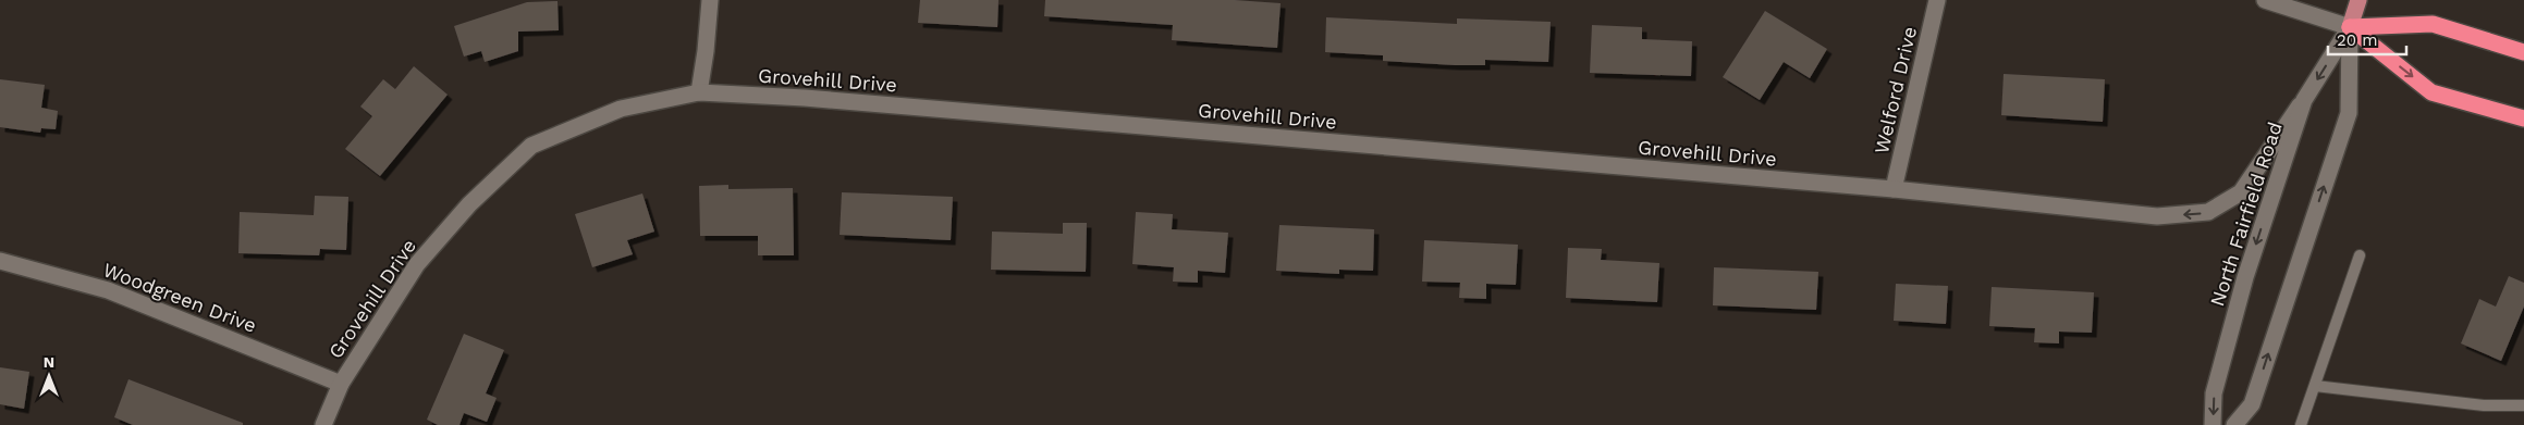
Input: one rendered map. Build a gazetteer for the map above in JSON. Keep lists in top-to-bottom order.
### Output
{
  "streets": {
    "main road": ["North Fairfield Road"],
    "street": ["Grovehill Drive", "Welford Drive", "Woodgreen Drive"]
  },
  "crossings": [
    ["Grovehill Drive", "Welford Drive"],
    ["Grovehill Drive", "North Fairfield Road"],
    ["Grovehill Drive", "Woodgreen Drive"]
  ],
  "scale_bar": "20 m",
  "north": "top"
}
